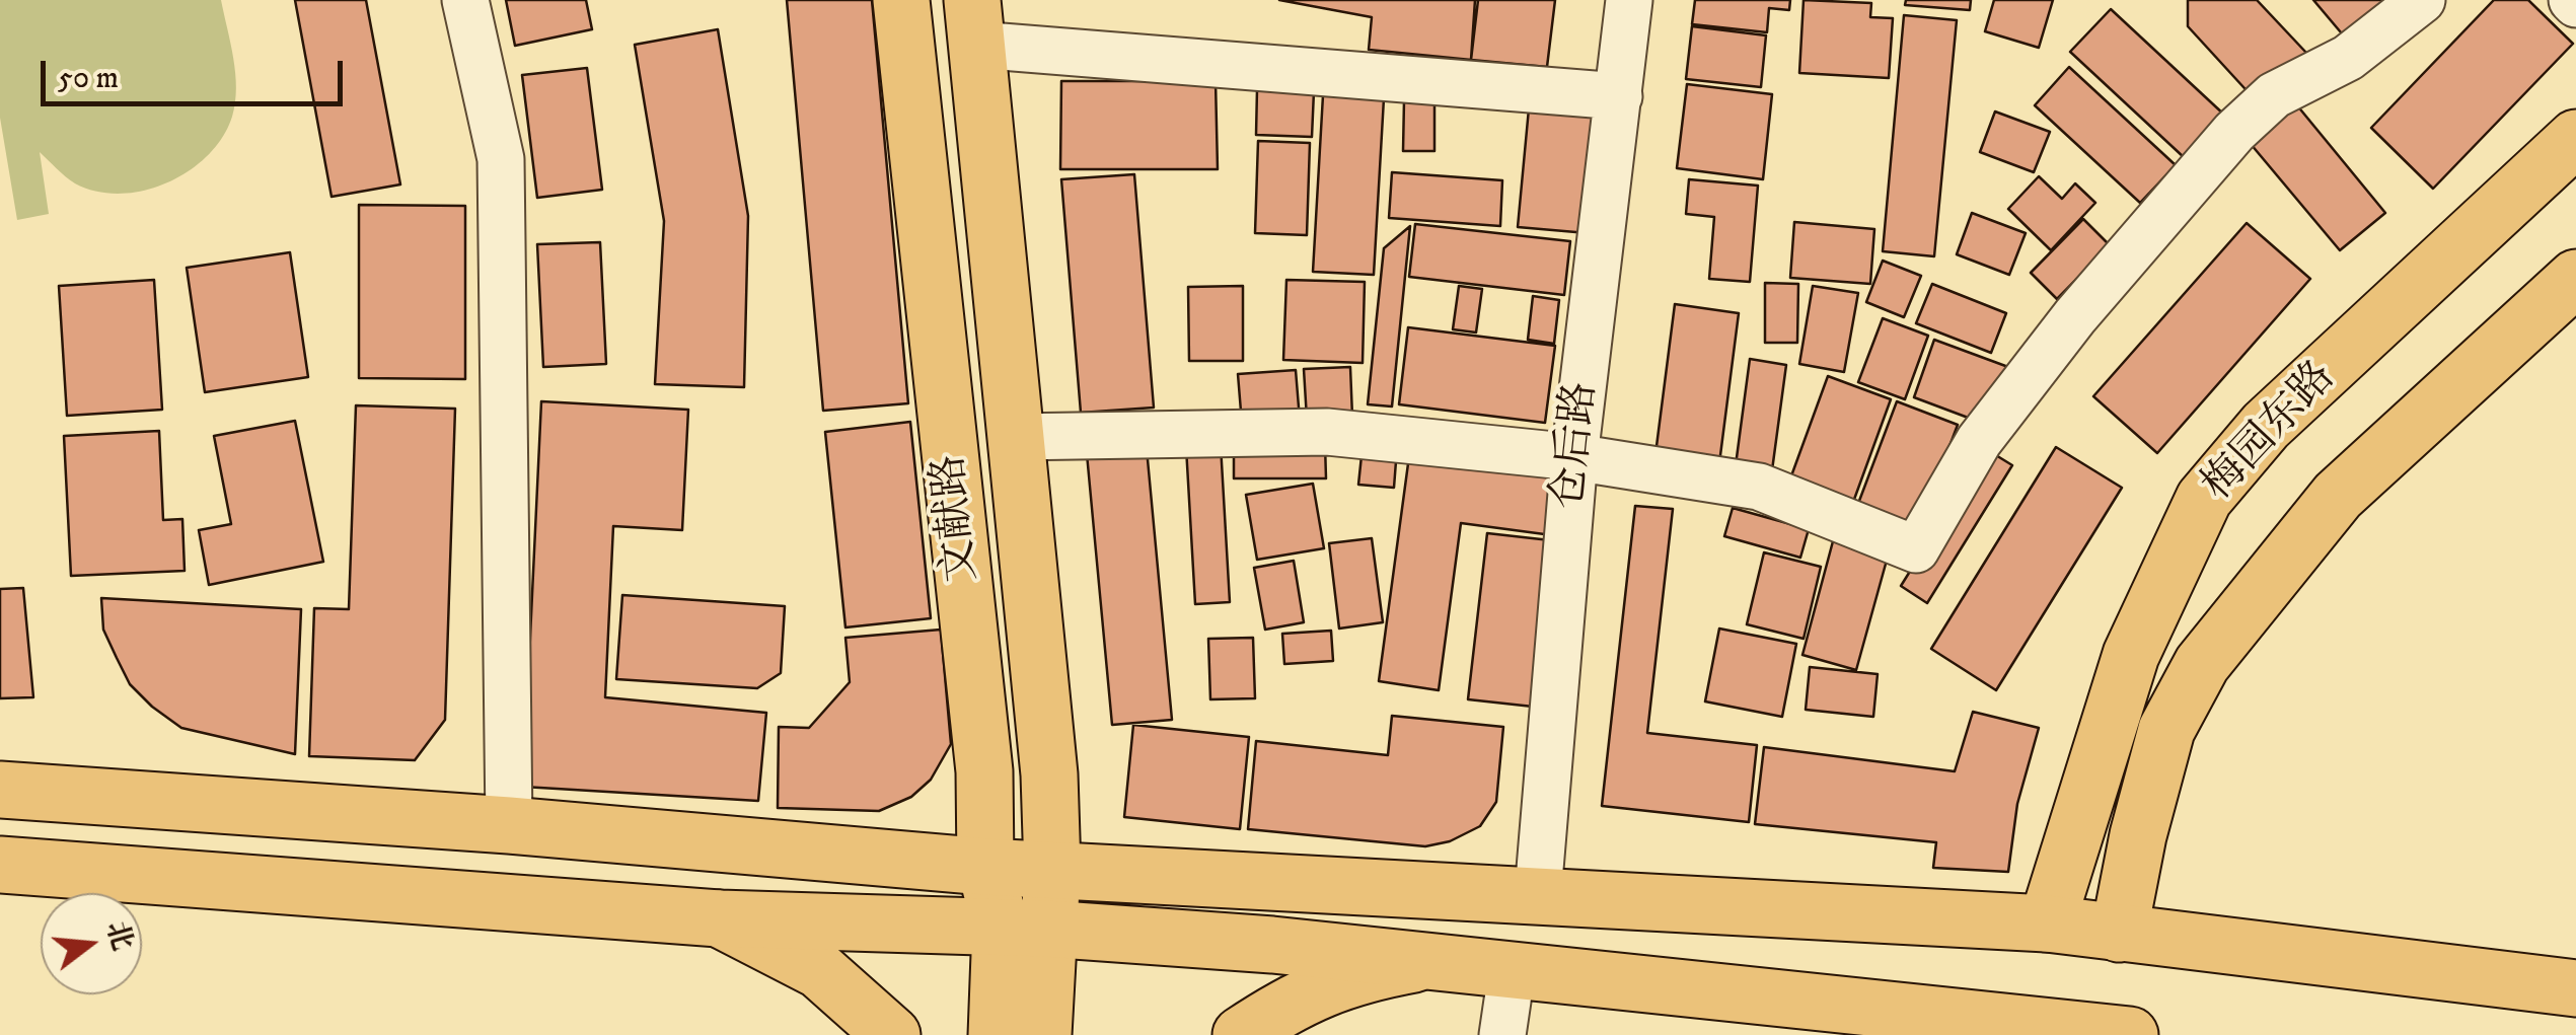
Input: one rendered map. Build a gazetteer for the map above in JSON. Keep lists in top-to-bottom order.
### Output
{
  "streets": {
    "main road": ["梅园东路", "文献路"],
    "street": ["仓后路"]
  },
  "scale_bar": "50 m",
  "north": "right"
}
